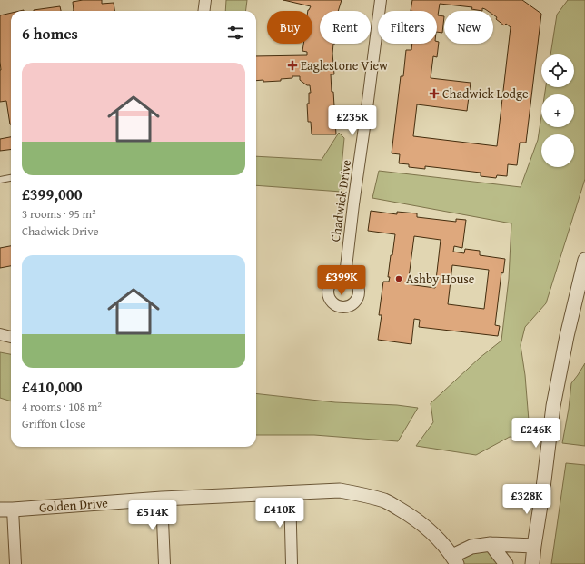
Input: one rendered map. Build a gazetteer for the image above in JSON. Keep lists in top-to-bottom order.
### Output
{
  "streets": {
    "street": ["Chadwick Drive", "Golden Drive"]
  },
  "places": {
    "health": ["Eaglestone View", "Chadwick Lodge"],
    "other": ["Ashby House"]
  },
  "page": {
    "chip": [
      "Buy",
      "Rent",
      "Filters",
      "New"
    ],
    "heading": "6 homes",
    "map_buttons": ["+", "−"],
    "list": [
      {
        "name": "£399,000",
        "note": "3 rooms · 95 m² · Chadwick Drive"
      },
      {
        "name": "£410,000",
        "note": "4 rooms · 108 m² · Griffon Close"
      }
    ],
    "price": [
      "£235K",
      "£399K",
      "£246K",
      "£328K",
      "£410K",
      "£514K"
    ]
  }
}
